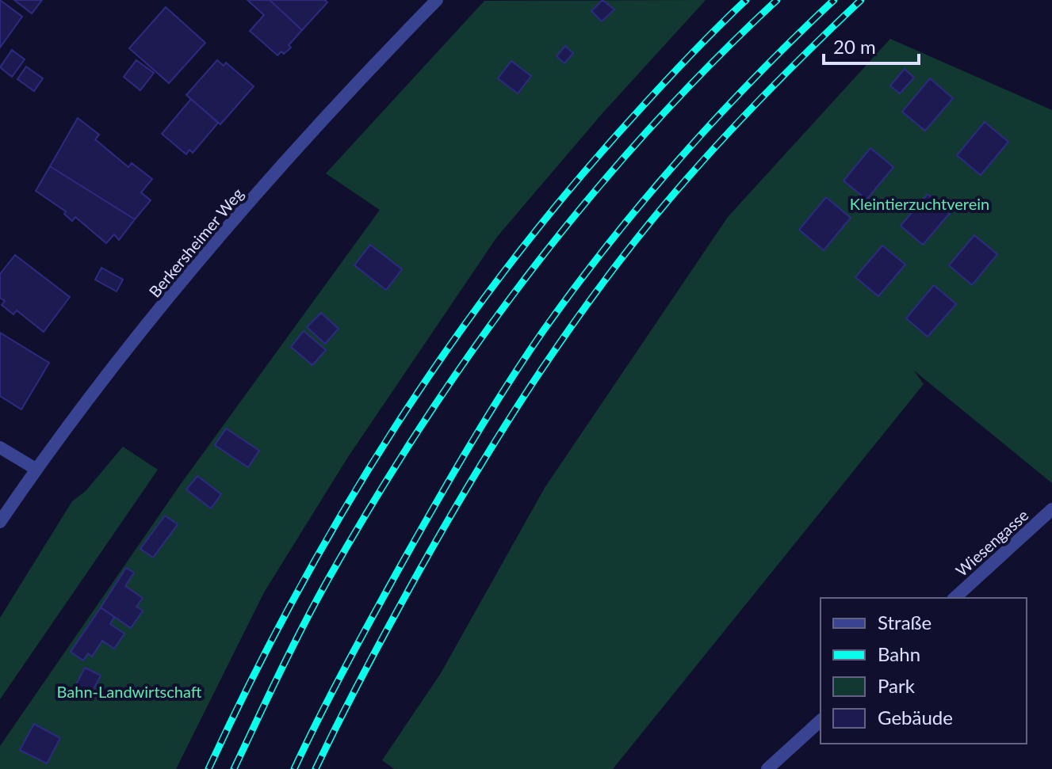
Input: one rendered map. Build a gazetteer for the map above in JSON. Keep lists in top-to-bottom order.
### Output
{
  "streets": {
    "street": ["Berkersheimer Weg", "Wiesengasse"]
  },
  "parks": ["Kleintierzuchtverein", "Bahn-Landwirtschaft"],
  "legend": [
    "Straße",
    "Bahn",
    "Park",
    "Gebäude"
  ],
  "scale_bar": "20 m"
}
